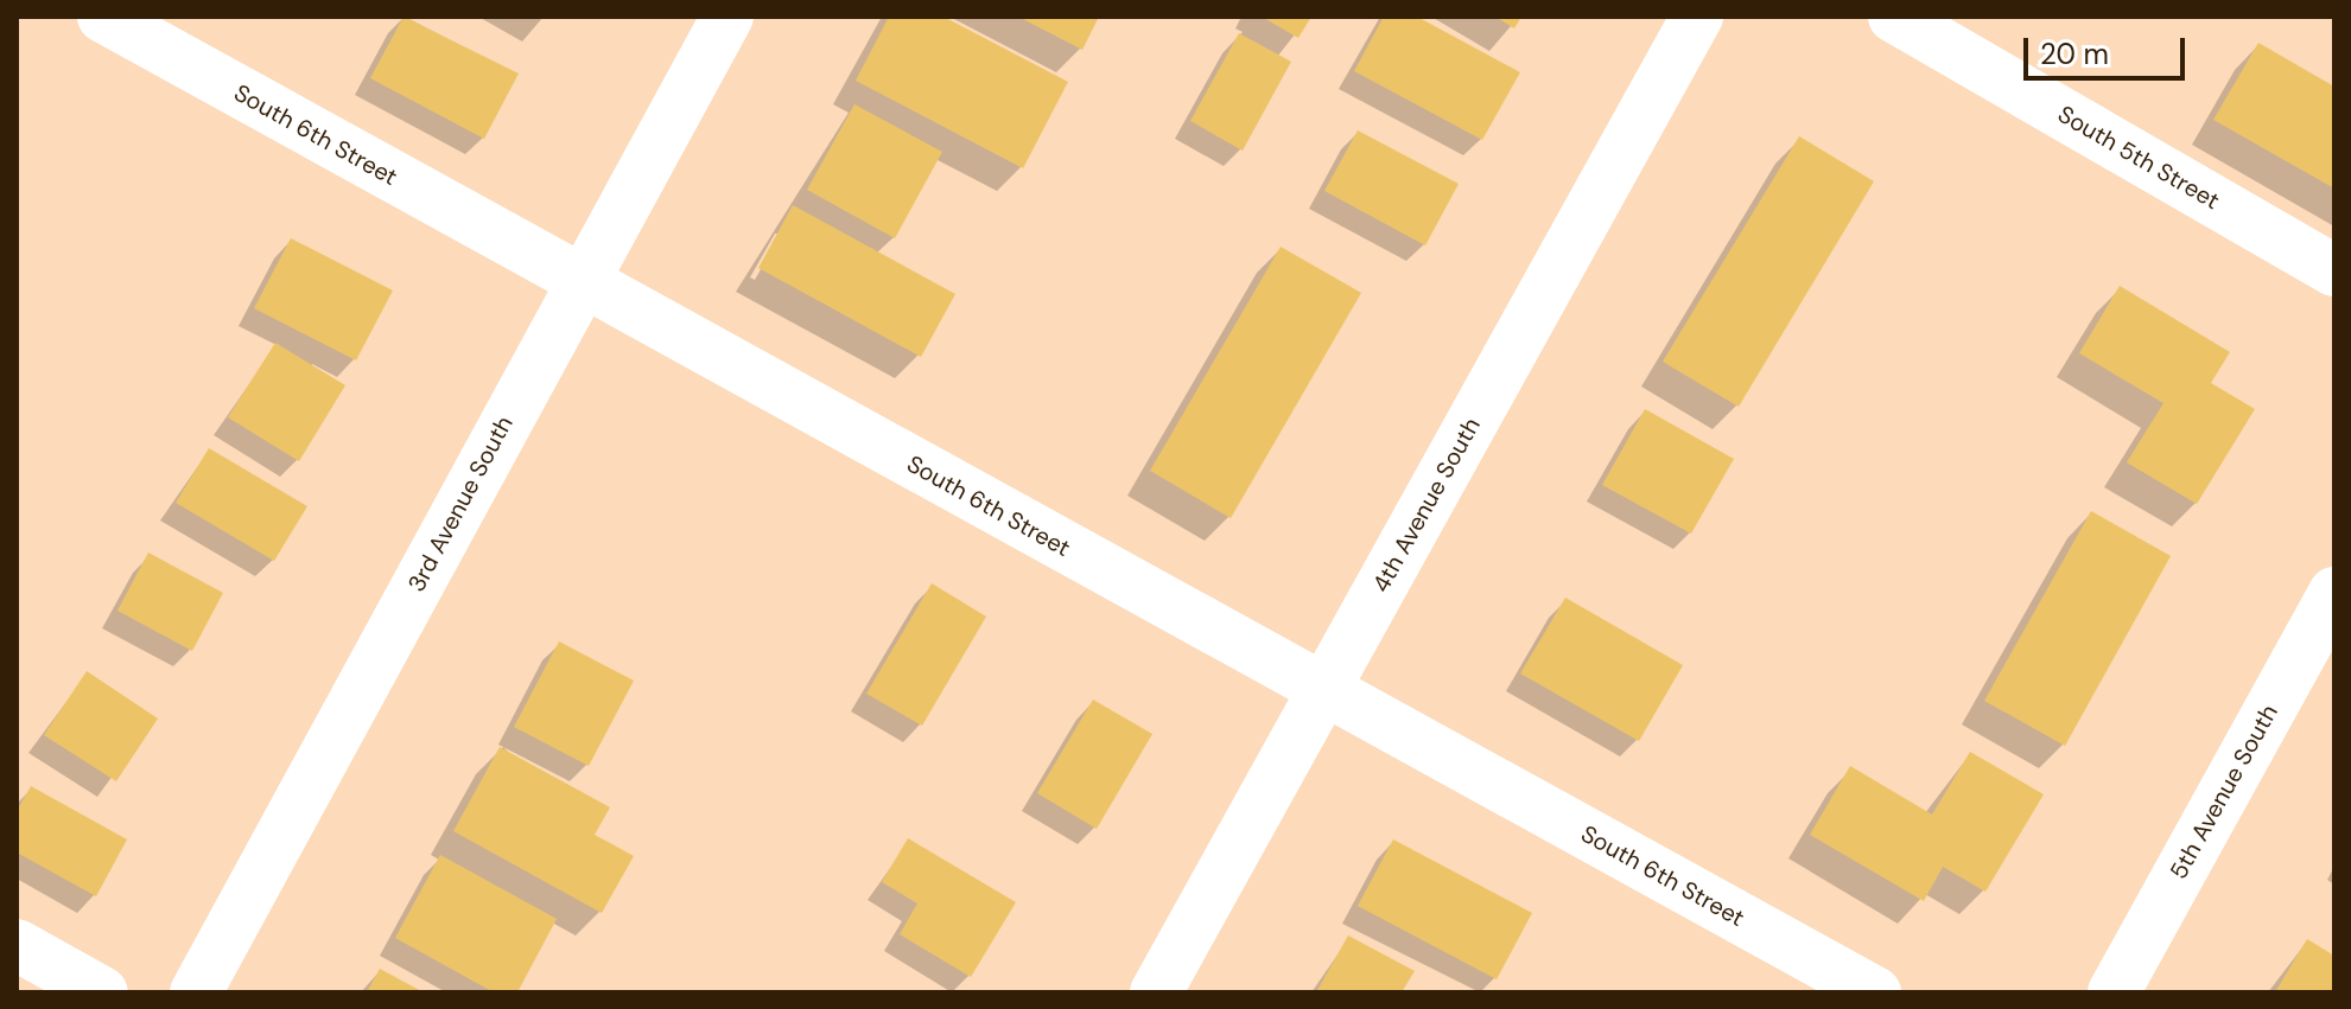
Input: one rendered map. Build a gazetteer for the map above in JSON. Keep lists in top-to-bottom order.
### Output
{
  "streets": {
    "street": [
      "South 6th Street",
      "South 5th Street",
      "3rd Avenue South",
      "4th Avenue South",
      "5th Avenue South"
    ]
  },
  "crossings": [
    ["South 6th Street", "3rd Avenue South"],
    ["South 6th Street", "4th Avenue South"]
  ],
  "scale_bar": "20 m"
}
